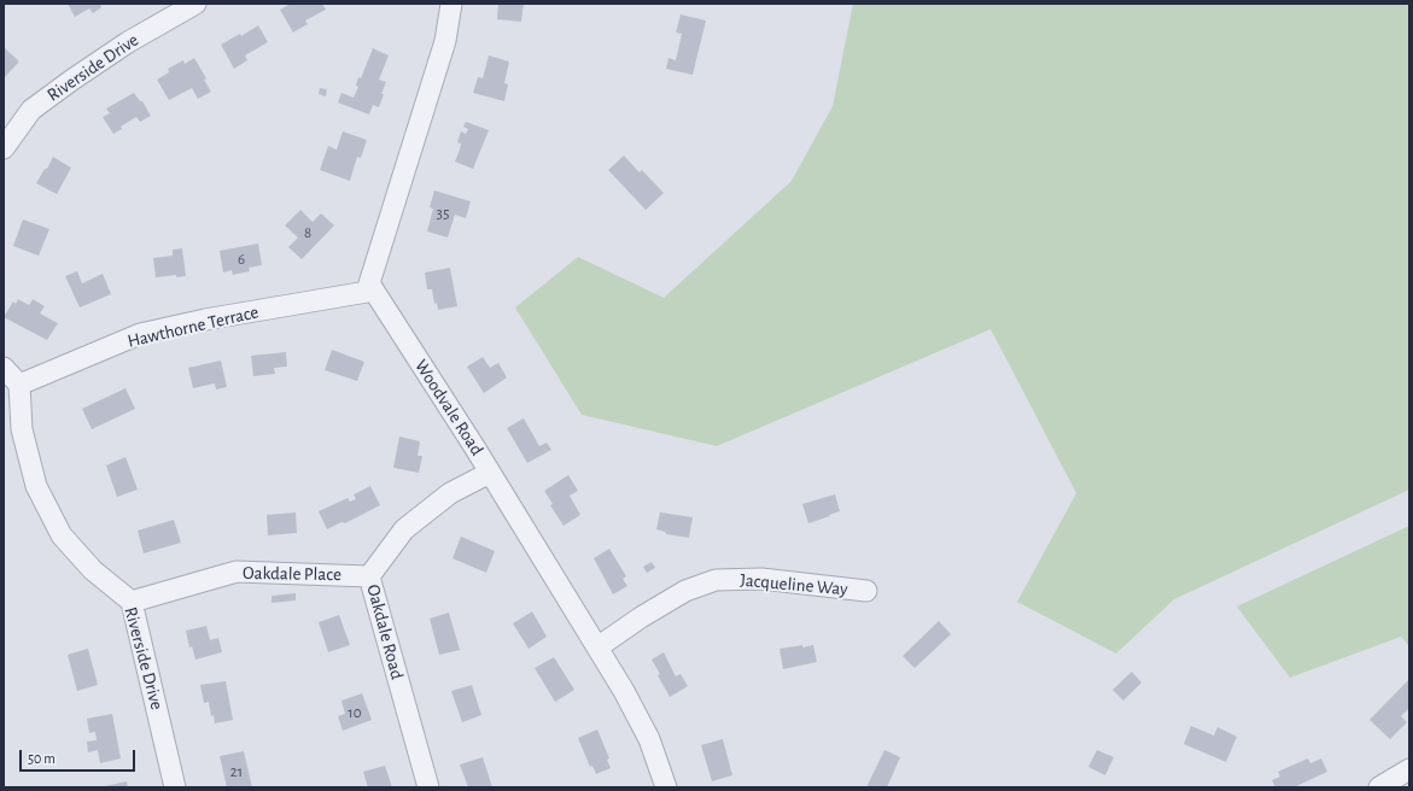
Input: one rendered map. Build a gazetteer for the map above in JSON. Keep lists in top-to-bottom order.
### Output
{
  "streets": {
    "street": [
      "Riverside Drive",
      "Hawthorne Terrace",
      "Woodvale Road",
      "Oakdale Place",
      "Jacqueline Way",
      "Oakdale Road"
    ]
  },
  "crossings": [
    ["Riverside Drive", "Hawthorne Terrace"],
    ["Riverside Drive", "Oakdale Place"],
    ["Hawthorne Terrace", "Woodvale Road"],
    ["Woodvale Road", "Jacqueline Way"],
    ["Woodvale Road", "Oakdale Road"],
    ["Oakdale Place", "Oakdale Road"]
  ],
  "house_numbers": [
    "35",
    "8",
    "6",
    "10",
    "21"
  ],
  "scale_bar": "50 m"
}
